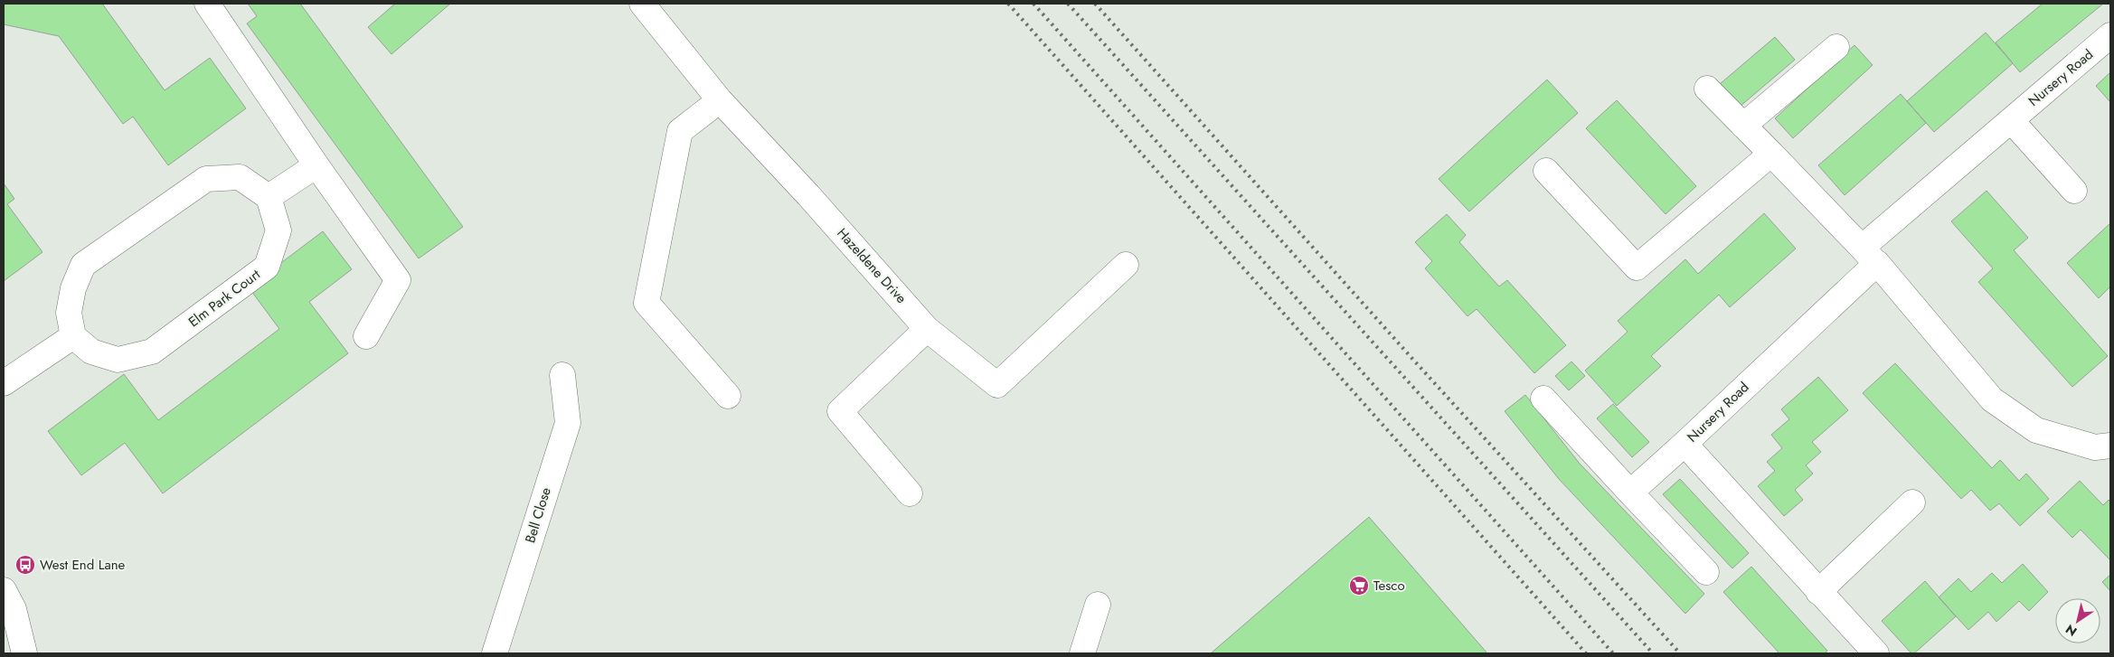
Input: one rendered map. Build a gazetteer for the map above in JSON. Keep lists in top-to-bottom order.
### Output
{
  "streets": {
    "street": [
      "Nursery Road",
      "Hazeldene Drive",
      "Elm Park Court",
      "Bell Close"
    ]
  },
  "places": {
    "bus stop": ["West End Lane"],
    "supermarket": ["Tesco"]
  },
  "north": "bottom left"
}
